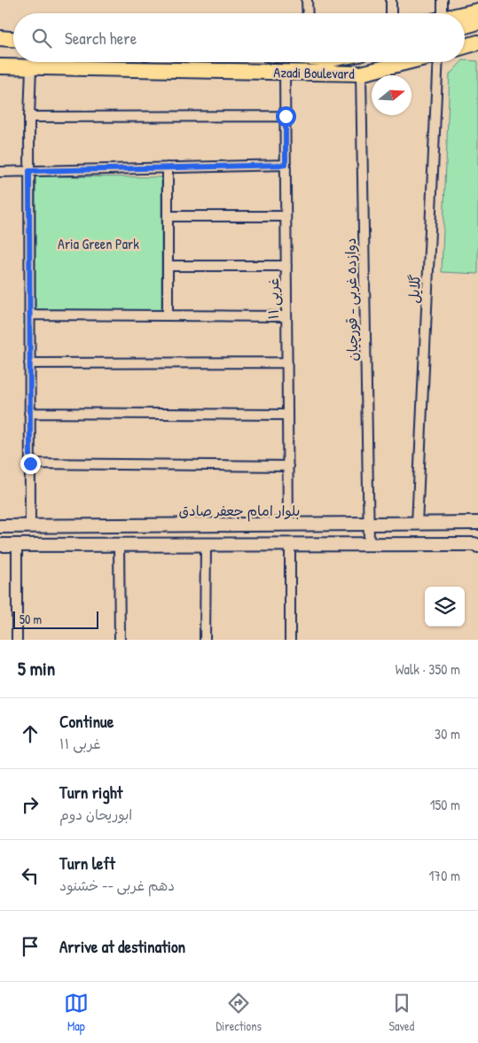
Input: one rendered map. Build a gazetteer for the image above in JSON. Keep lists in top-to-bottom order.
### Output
{
  "streets": {
    "main road": ["Azadi Boulevard", "بلوار امام جعفر صادق"],
    "street": ["گلایل", "۱۱ غربی", "دوازده غربی - قورچیان"]
  },
  "crossings": [
    ["Azadi Boulevard", "۱۱ غربی"],
    ["Azadi Boulevard", "دوازده غربی - قورچیان"],
    ["گلایل", "بلوار امام جعفر صادق"],
    ["۱۱ غربی", "بلوار امام جعفر صادق"],
    ["دوازده غربی - قورچیان", "بلوار امام جعفر صادق"]
  ],
  "parks": ["Aria Green Park"],
  "scale_bar": "50 m",
  "north": "right",
  "page": {
    "search": "Search here",
    "scale": "50 m",
    "heading": ["5 min", "Walk · 350 m"],
    "list": [
      ["Continue", "۱۱ غربی", "30 m"],
      ["Turn right", "ابوریحان دوم", "150 m"],
      ["Turn left", "دهم غربی -- خشنود", "170 m"],
      "Arrive at destination"
    ],
    "nav": ["Map", "Directions", "Saved"]
  }
}
